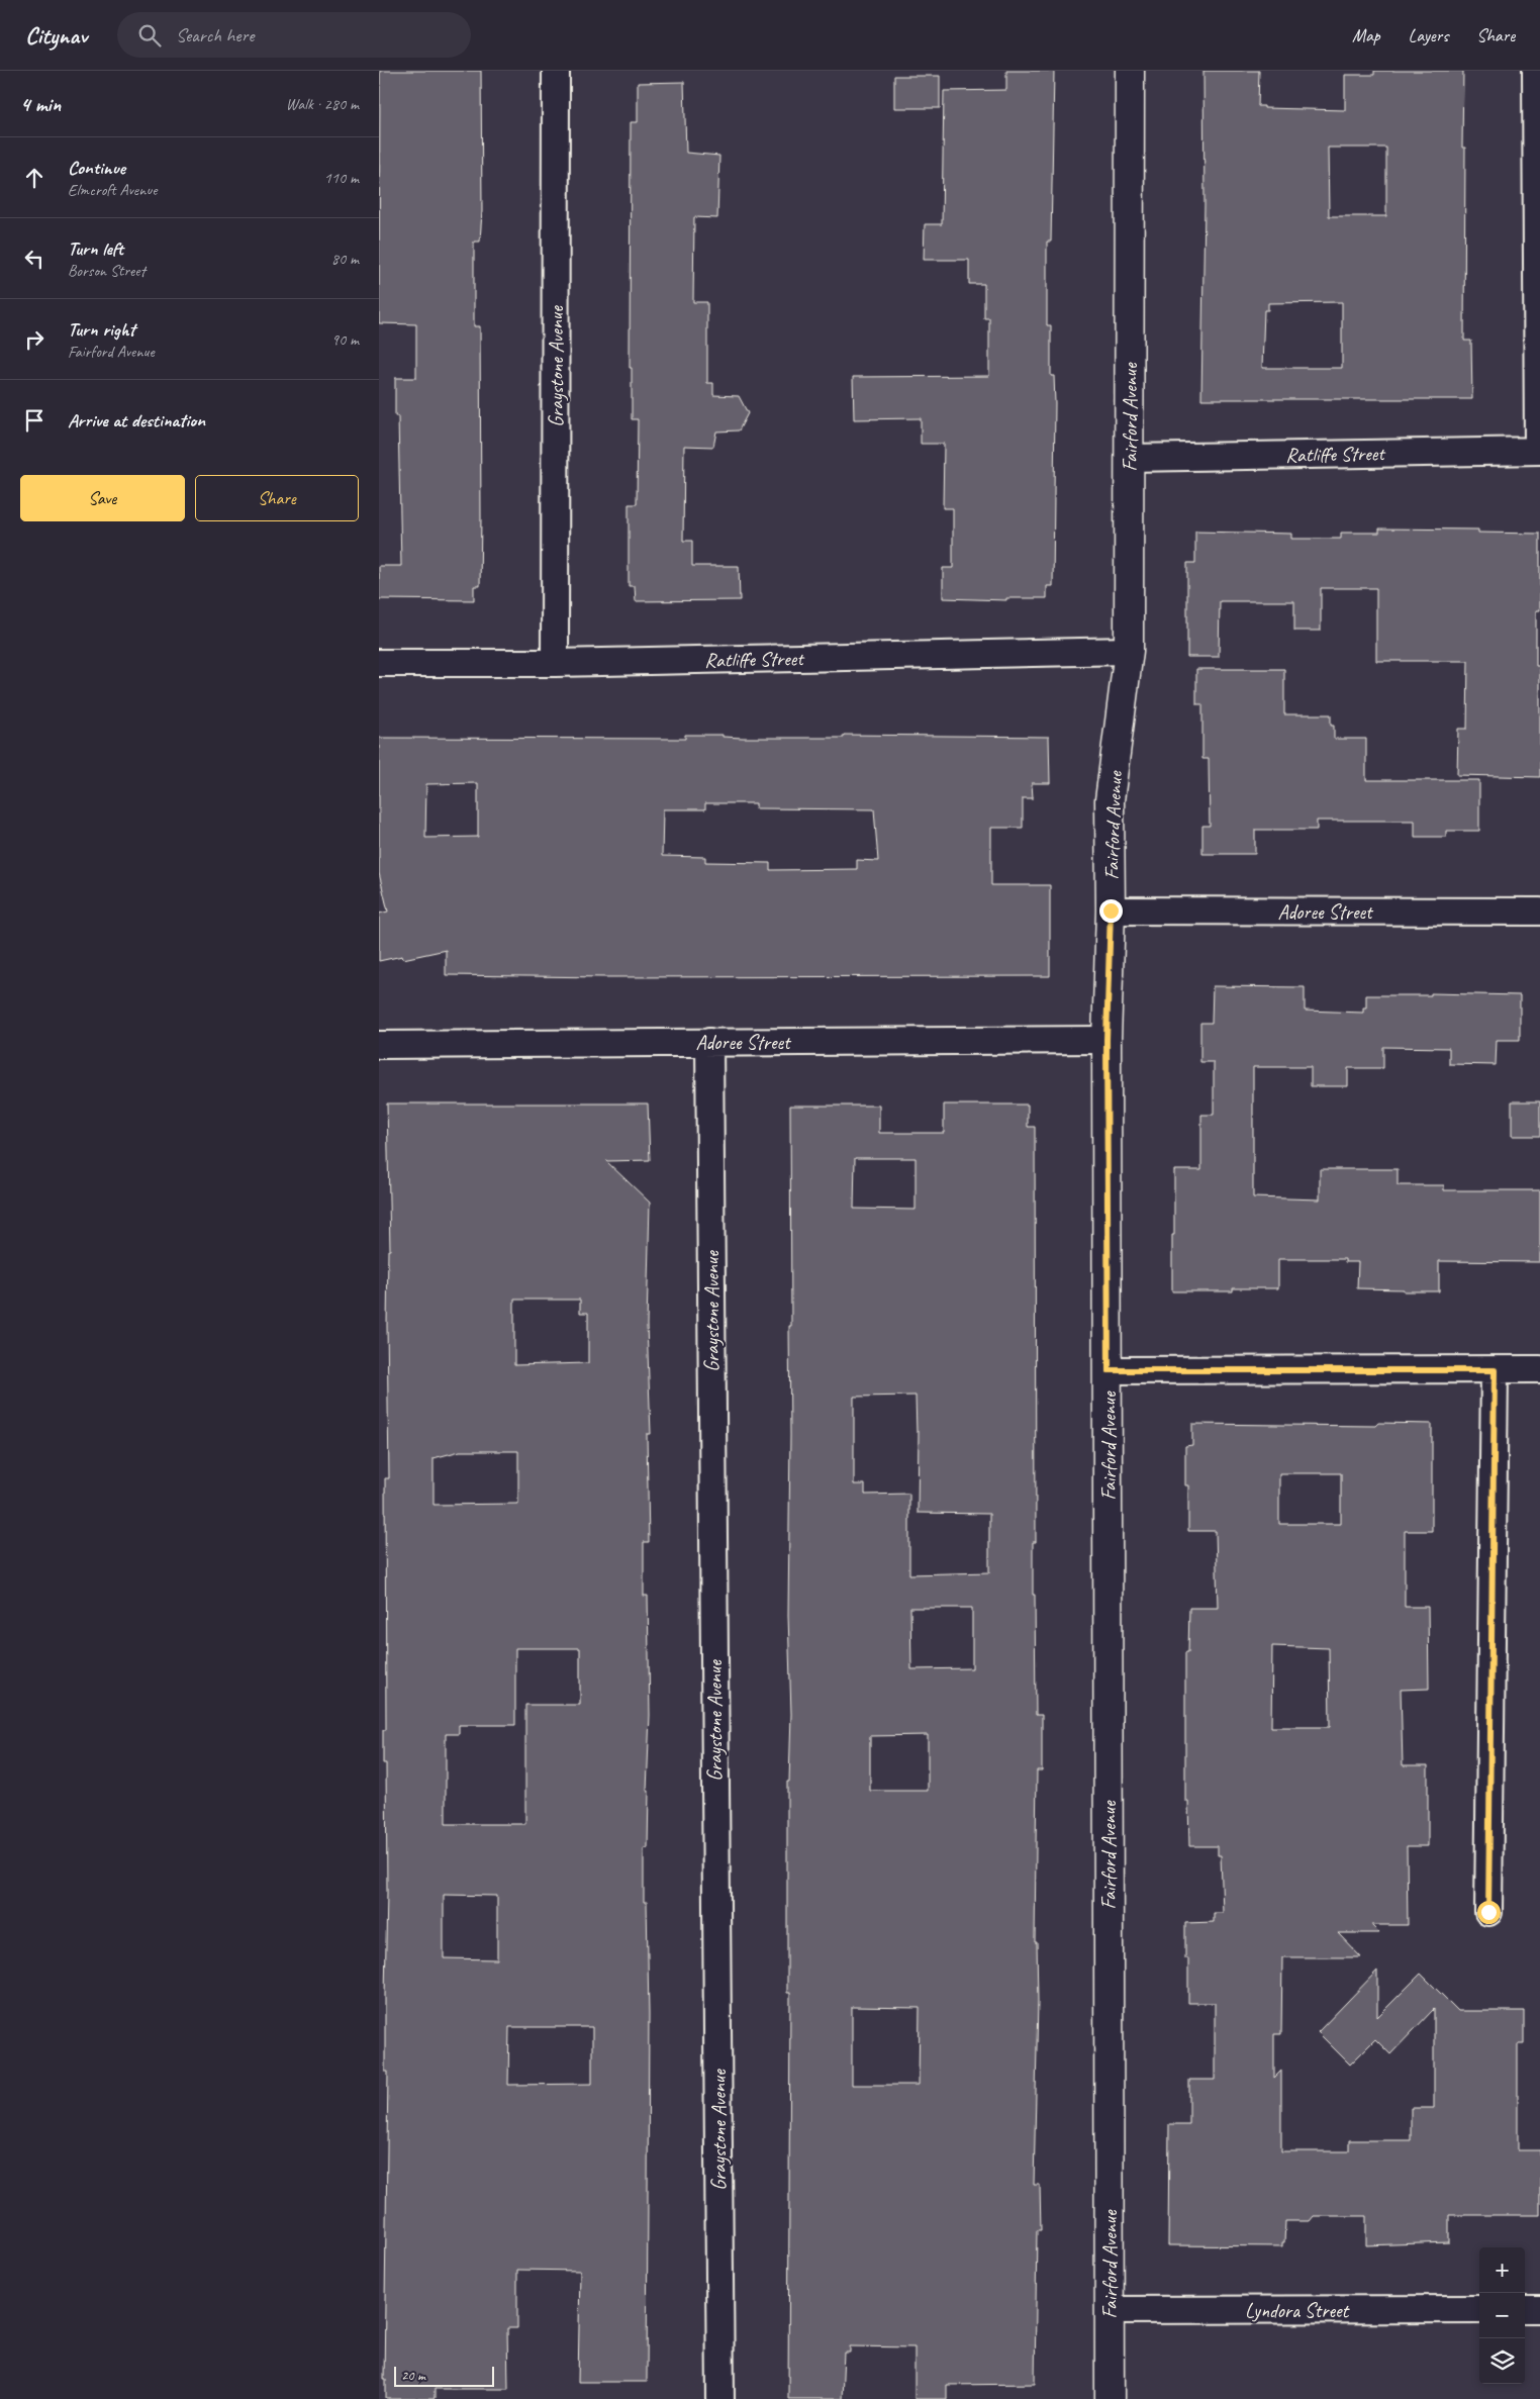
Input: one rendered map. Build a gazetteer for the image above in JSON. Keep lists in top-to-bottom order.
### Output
{
  "streets": {
    "street": [
      "Graystone Avenue",
      "Fairford Avenue",
      "Ratliffe Street",
      "Adoree Street",
      "Lyndora Street"
    ]
  },
  "crossings": [
    ["Graystone Avenue", "Ratliffe Street"],
    ["Graystone Avenue", "Adoree Street"],
    ["Fairford Avenue", "Ratliffe Street"],
    ["Fairford Avenue", "Adoree Street"],
    ["Fairford Avenue", "Lyndora Street"]
  ],
  "scale_bar": "20 m",
  "page": {
    "header": "Citynav",
    "search": "Search here",
    "nav": ["Map", "Layers", "Share"],
    "heading": ["4 min", "Walk · 280 m"],
    "list": [
      ["Continue", "Elmcroft Avenue", "110 m"],
      ["Turn left", "Borson Street", "80 m"],
      ["Turn right", "Fairford Avenue", "90 m"],
      "Arrive at destination"
    ],
    "buttons": ["Save", "Share"],
    "map_buttons": ["+", "−"],
    "scale": "20 m"
  }
}
